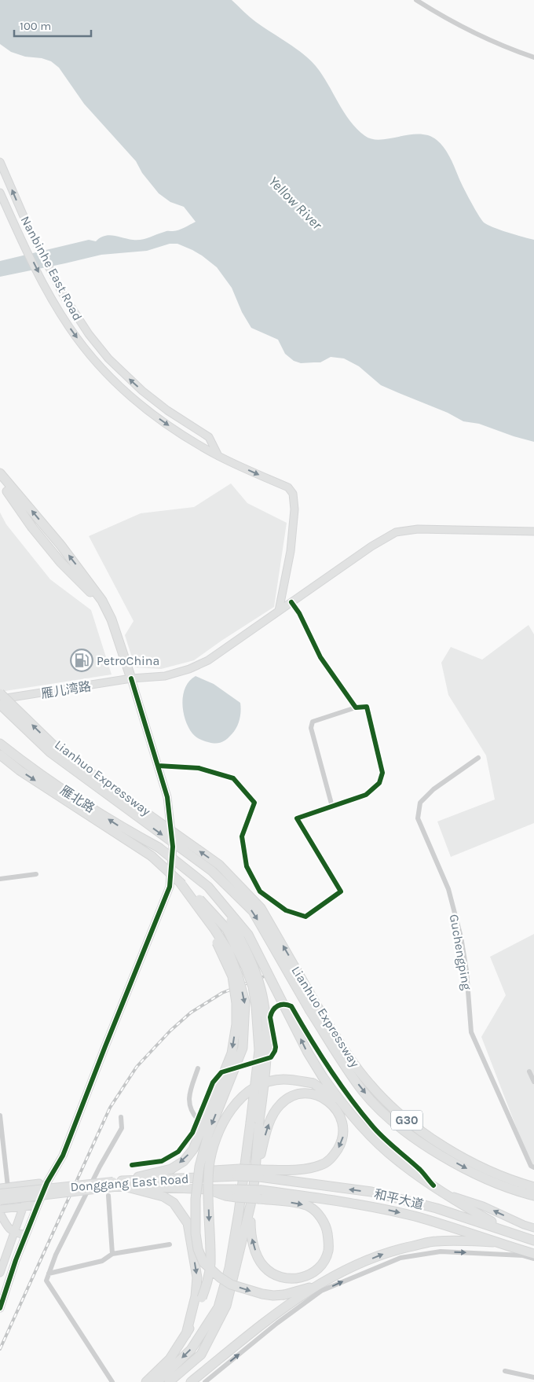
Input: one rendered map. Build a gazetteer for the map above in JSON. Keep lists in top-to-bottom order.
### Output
{
  "streets": {
    "highway": [
      "Lianhuo Expressway",
      "雁北路",
      "G30",
      "Donggang East Road",
      "和平大道"
    ],
    "main road": ["Nanbinhe East Road", "雁儿湾路"],
    "street": ["Guchengping"]
  },
  "crossings": [
    ["Nanbinhe East Road", "雁儿湾路"],
    ["Donggang East Road", "和平大道"]
  ],
  "water": ["Yellow River"],
  "places": {
    "fuel station": ["PetroChina"]
  },
  "scale_bar": "100 m"
}
